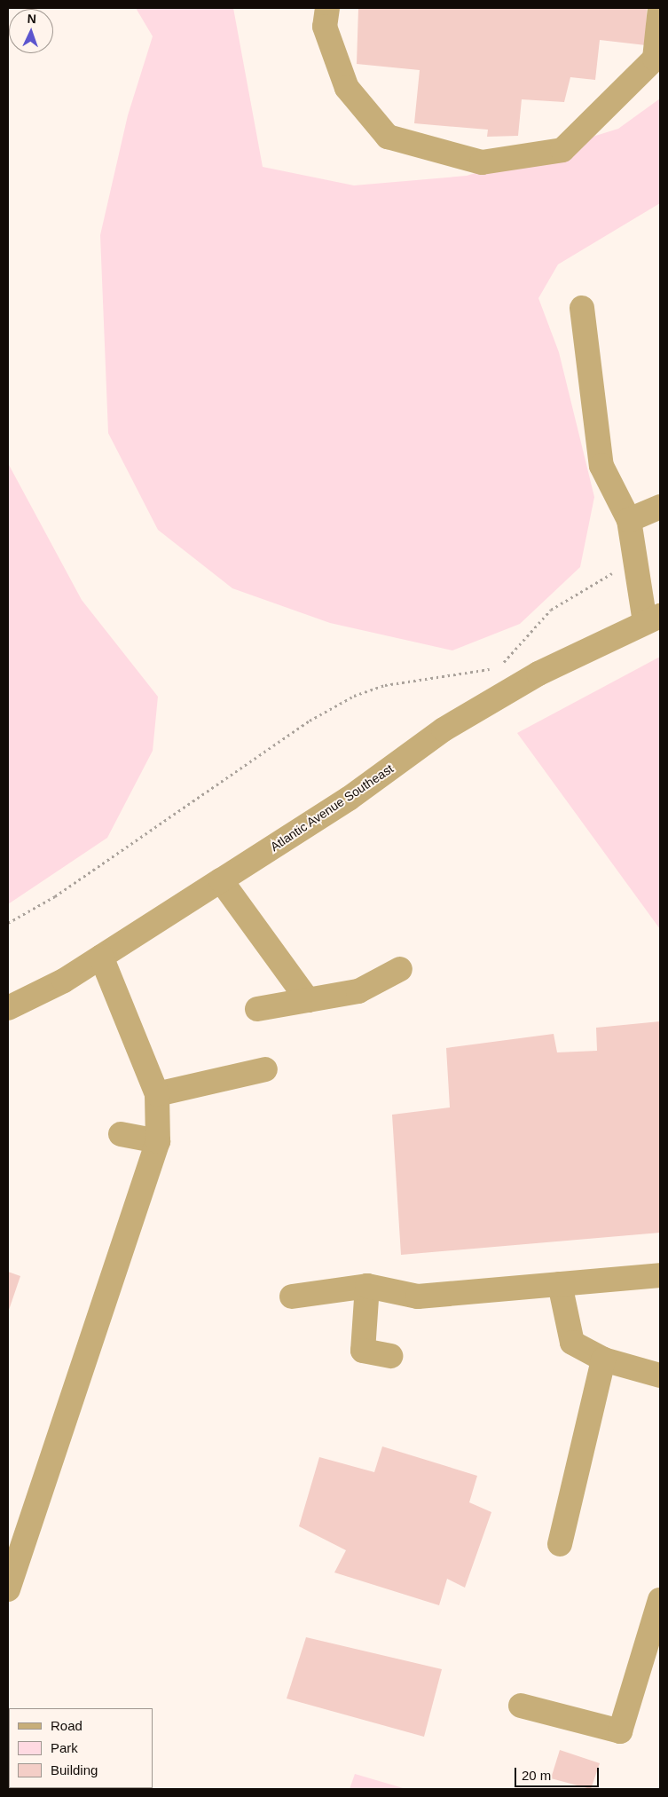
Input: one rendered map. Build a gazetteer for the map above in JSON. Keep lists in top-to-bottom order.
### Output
{
  "streets": {
    "street": ["Atlantic Avenue Southeast"]
  },
  "legend": ["Road", "Park", "Building"],
  "scale_bar": "20 m",
  "north": "top"
}
